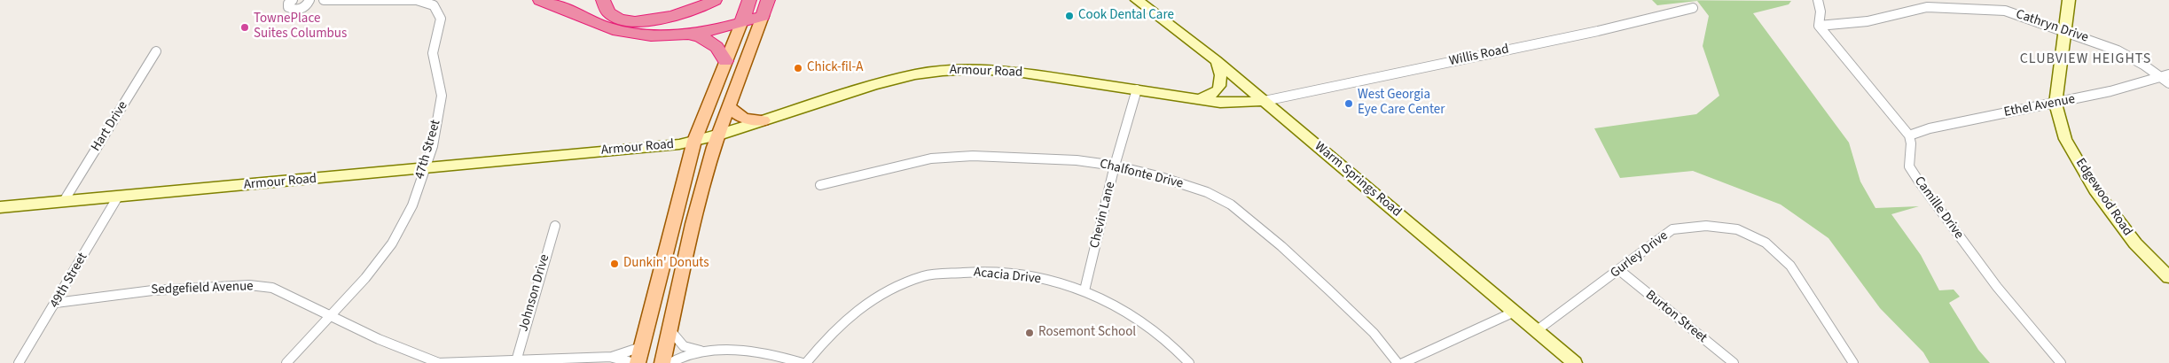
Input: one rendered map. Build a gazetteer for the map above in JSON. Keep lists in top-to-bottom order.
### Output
{
  "streets": {
    "street": [
      "Cathryn Drive",
      "Willis Road",
      "Armour Road",
      "Ethel Avenue",
      "Hart Drive",
      "47th Street",
      "Chalfonte Drive",
      "Warm Springs Road",
      "Edgewood Road",
      "Camille Drive",
      "Chevin Lane",
      "Gurley Drive",
      "Acacia Drive",
      "49th Street",
      "Sedgefield Avenue",
      "Johnson Drive",
      "Burton Street"
    ]
  },
  "crossings": [
    ["Cathryn Drive", "Ethel Avenue"],
    ["Cathryn Drive", "Edgewood Road"],
    ["Willis Road", "Armour Road"],
    ["Willis Road", "Warm Springs Road"],
    ["Armour Road", "Hart Drive"],
    ["Armour Road", "47th Street"],
    ["Armour Road", "Warm Springs Road"],
    ["Armour Road", "Chevin Lane"],
    ["Armour Road", "49th Street"],
    ["Ethel Avenue", "Edgewood Road"],
    ["Ethel Avenue", "Camille Drive"],
    ["47th Street", "Sedgefield Avenue"],
    ["Chalfonte Drive", "Chevin Lane"],
    ["Warm Springs Road", "Gurley Drive"],
    ["Chevin Lane", "Acacia Drive"],
    ["Gurley Drive", "Burton Street"],
    ["49th Street", "Sedgefield Avenue"]
  ],
  "districts": ["CLUBVIEW HEIGHTS"],
  "places": [
    "Cook Dental Care",
    "TownePlace Suites Columbus",
    "Chick-fil-A",
    "West Georgia Eye Care Center",
    "Dunkin' Donuts",
    "Rosemont School"
  ]
}
